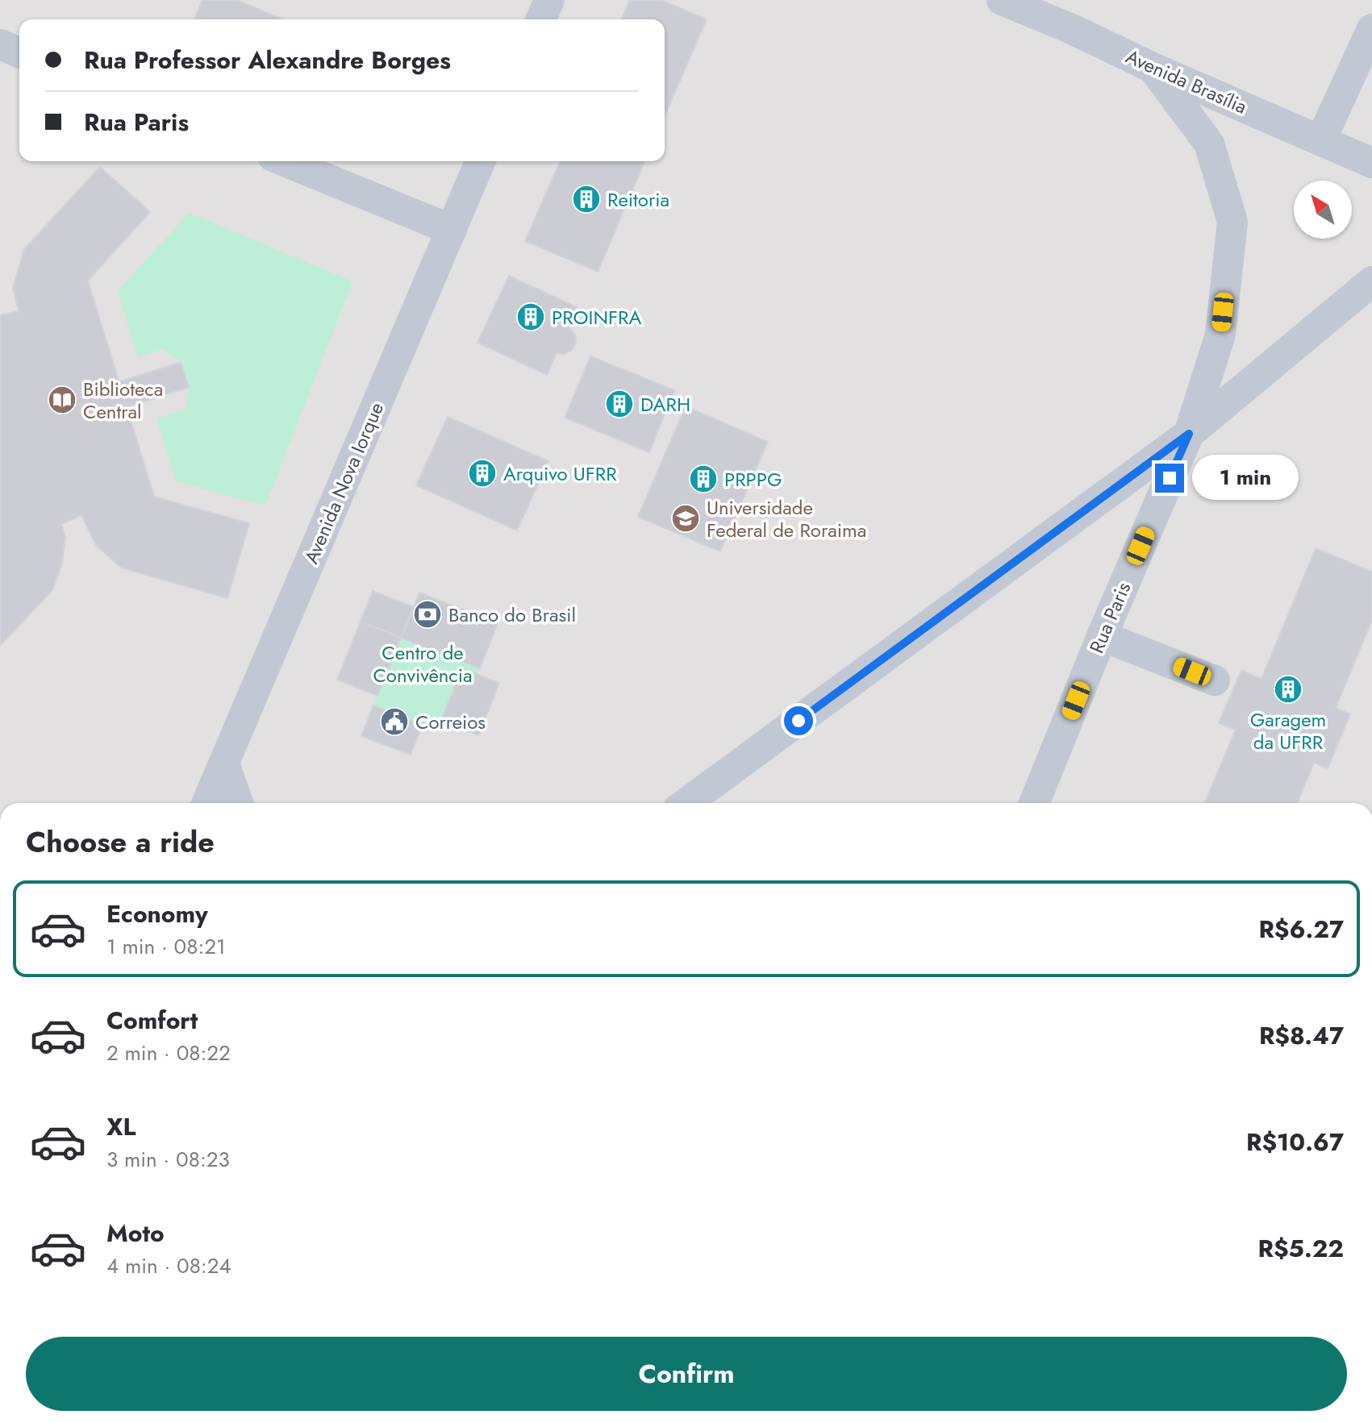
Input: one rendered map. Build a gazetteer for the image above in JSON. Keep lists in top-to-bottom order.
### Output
{
  "streets": {
    "street": ["Avenida Brasília", "Avenida Nova Iorque", "Rua Paris"]
  },
  "crossings": [
    ["Avenida Brasília", "Rua Paris"]
  ],
  "parks": ["Centro de Convivência"],
  "places": {
    "building": [
      "Reitoria",
      "PROINFRA",
      "DARH",
      "Arquivo UFRR",
      "PRPPG",
      "Garagem da UFRR"
    ],
    "library": ["Biblioteca Central"],
    "school or university": ["Universidade Federal de Roraima"],
    "bank": ["Banco do Brasil"],
    "public building": ["Correios"]
  },
  "north": "top left",
  "page": {
    "banner": ["Rua Professor Alexandre Borges", "Rua Paris"],
    "bubble": "1 min",
    "heading": "Choose a ride",
    "list": [
      {
        "name": "Economy",
        "note": "1 min · 08:21",
        "value": "R$6.27"
      },
      {
        "name": "Comfort",
        "note": "2 min · 08:22",
        "value": "R$8.47"
      },
      {
        "name": "XL",
        "note": "3 min · 08:23",
        "value": "R$10.67"
      },
      {
        "name": "Moto",
        "note": "4 min · 08:24",
        "value": "R$5.22"
      }
    ],
    "buttons": "Confirm"
  }
}
